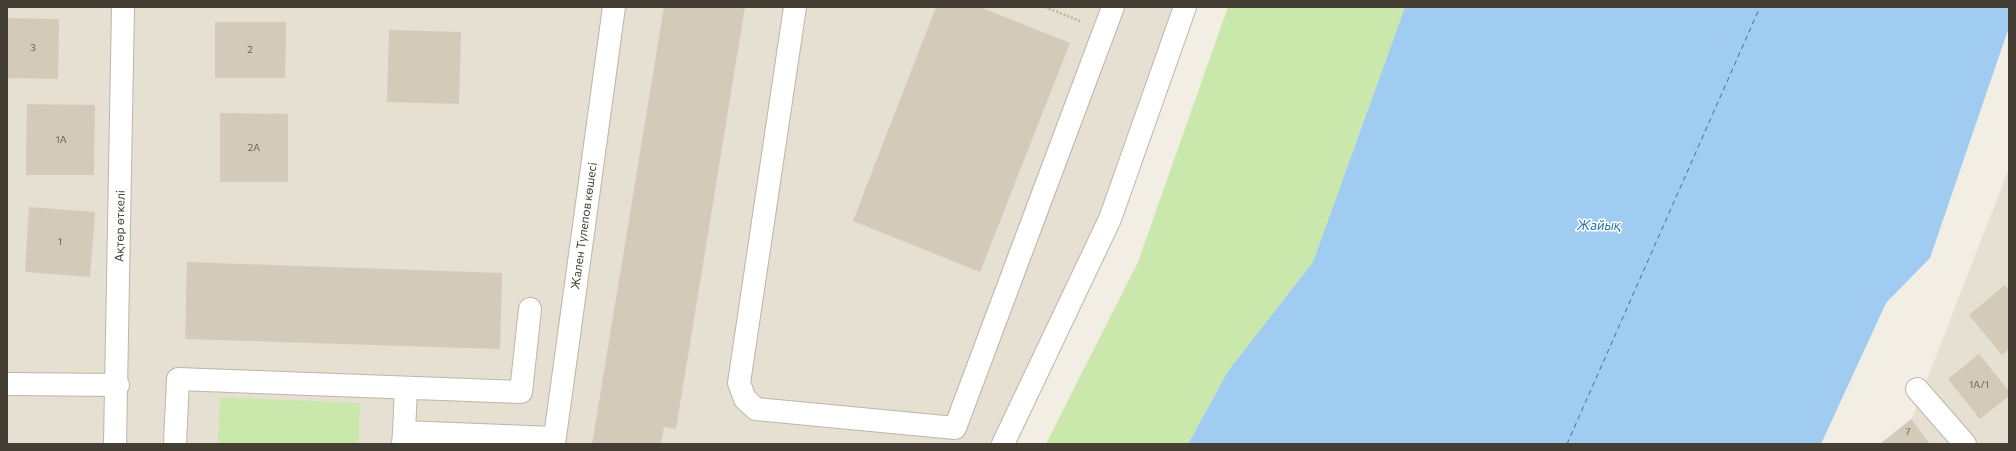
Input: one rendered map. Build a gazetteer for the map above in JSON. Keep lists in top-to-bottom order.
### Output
{
  "streets": {
    "street": ["Ақтөр өткелі", "Жален Тулепов көшесі"]
  },
  "water": ["Жайық"],
  "house_numbers": [
    "3",
    "2",
    "1А",
    "2А",
    "1",
    "1А/1",
    "7"
  ]
}
